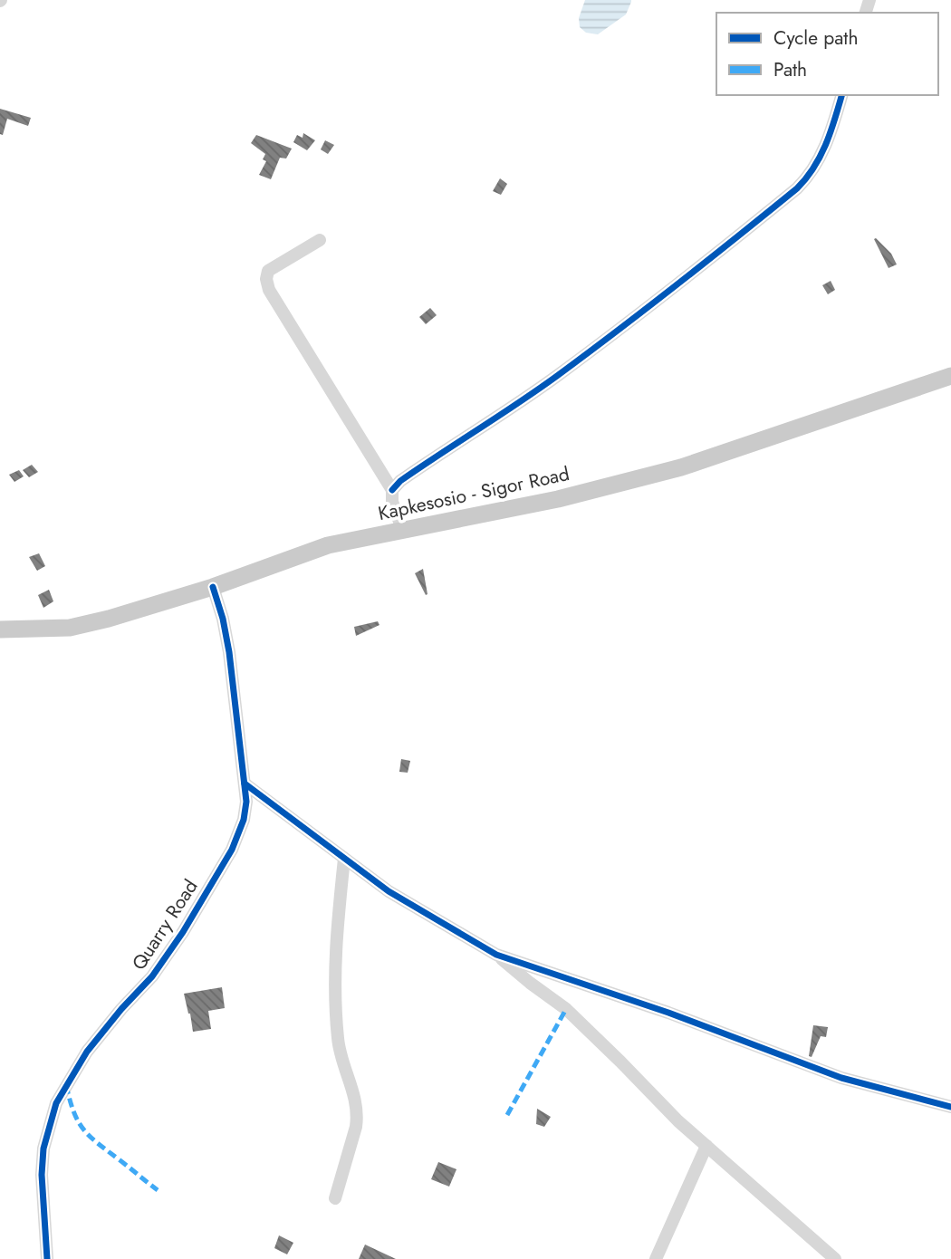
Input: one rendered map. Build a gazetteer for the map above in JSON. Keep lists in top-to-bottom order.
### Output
{
  "streets": {
    "main road": ["Kapkesosio - Sigor Road"],
    "street": ["Quarry Road"]
  },
  "crossings": [
    ["Kapkesosio - Sigor Road", "Quarry Road"]
  ],
  "legend": ["Cycle path", "Path"]
}
